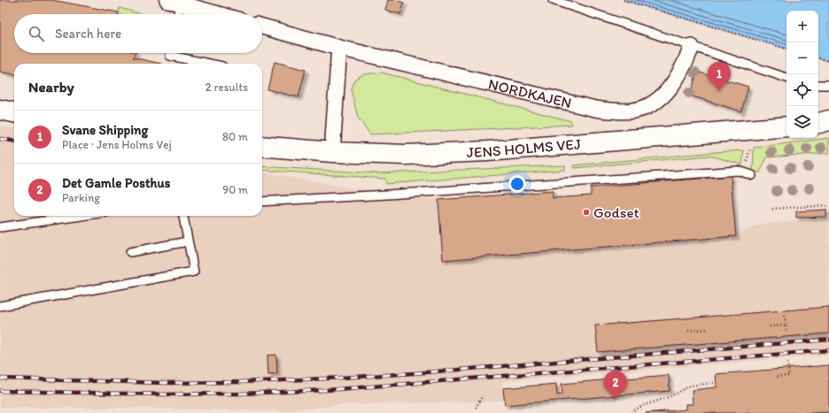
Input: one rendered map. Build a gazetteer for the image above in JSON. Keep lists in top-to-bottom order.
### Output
{
  "streets": {
    "main road": ["JENS HOLMS VEJ"],
    "street": ["NORDKAJEN"]
  },
  "places": ["Godset"],
  "page": {
    "map_buttons": ["+", "−"],
    "search": "Search here",
    "pins": ["1", "2"],
    "heading": ["Nearby", "2 results"],
    "list": [
      {
        "mark": "1",
        "name": "Svane Shipping",
        "note": "Place · Jens Holms Vej",
        "value": "80 m"
      },
      {
        "mark": "2",
        "name": "Det Gamle Posthus",
        "note": "Parking",
        "value": "90 m"
      }
    ]
  }
}
